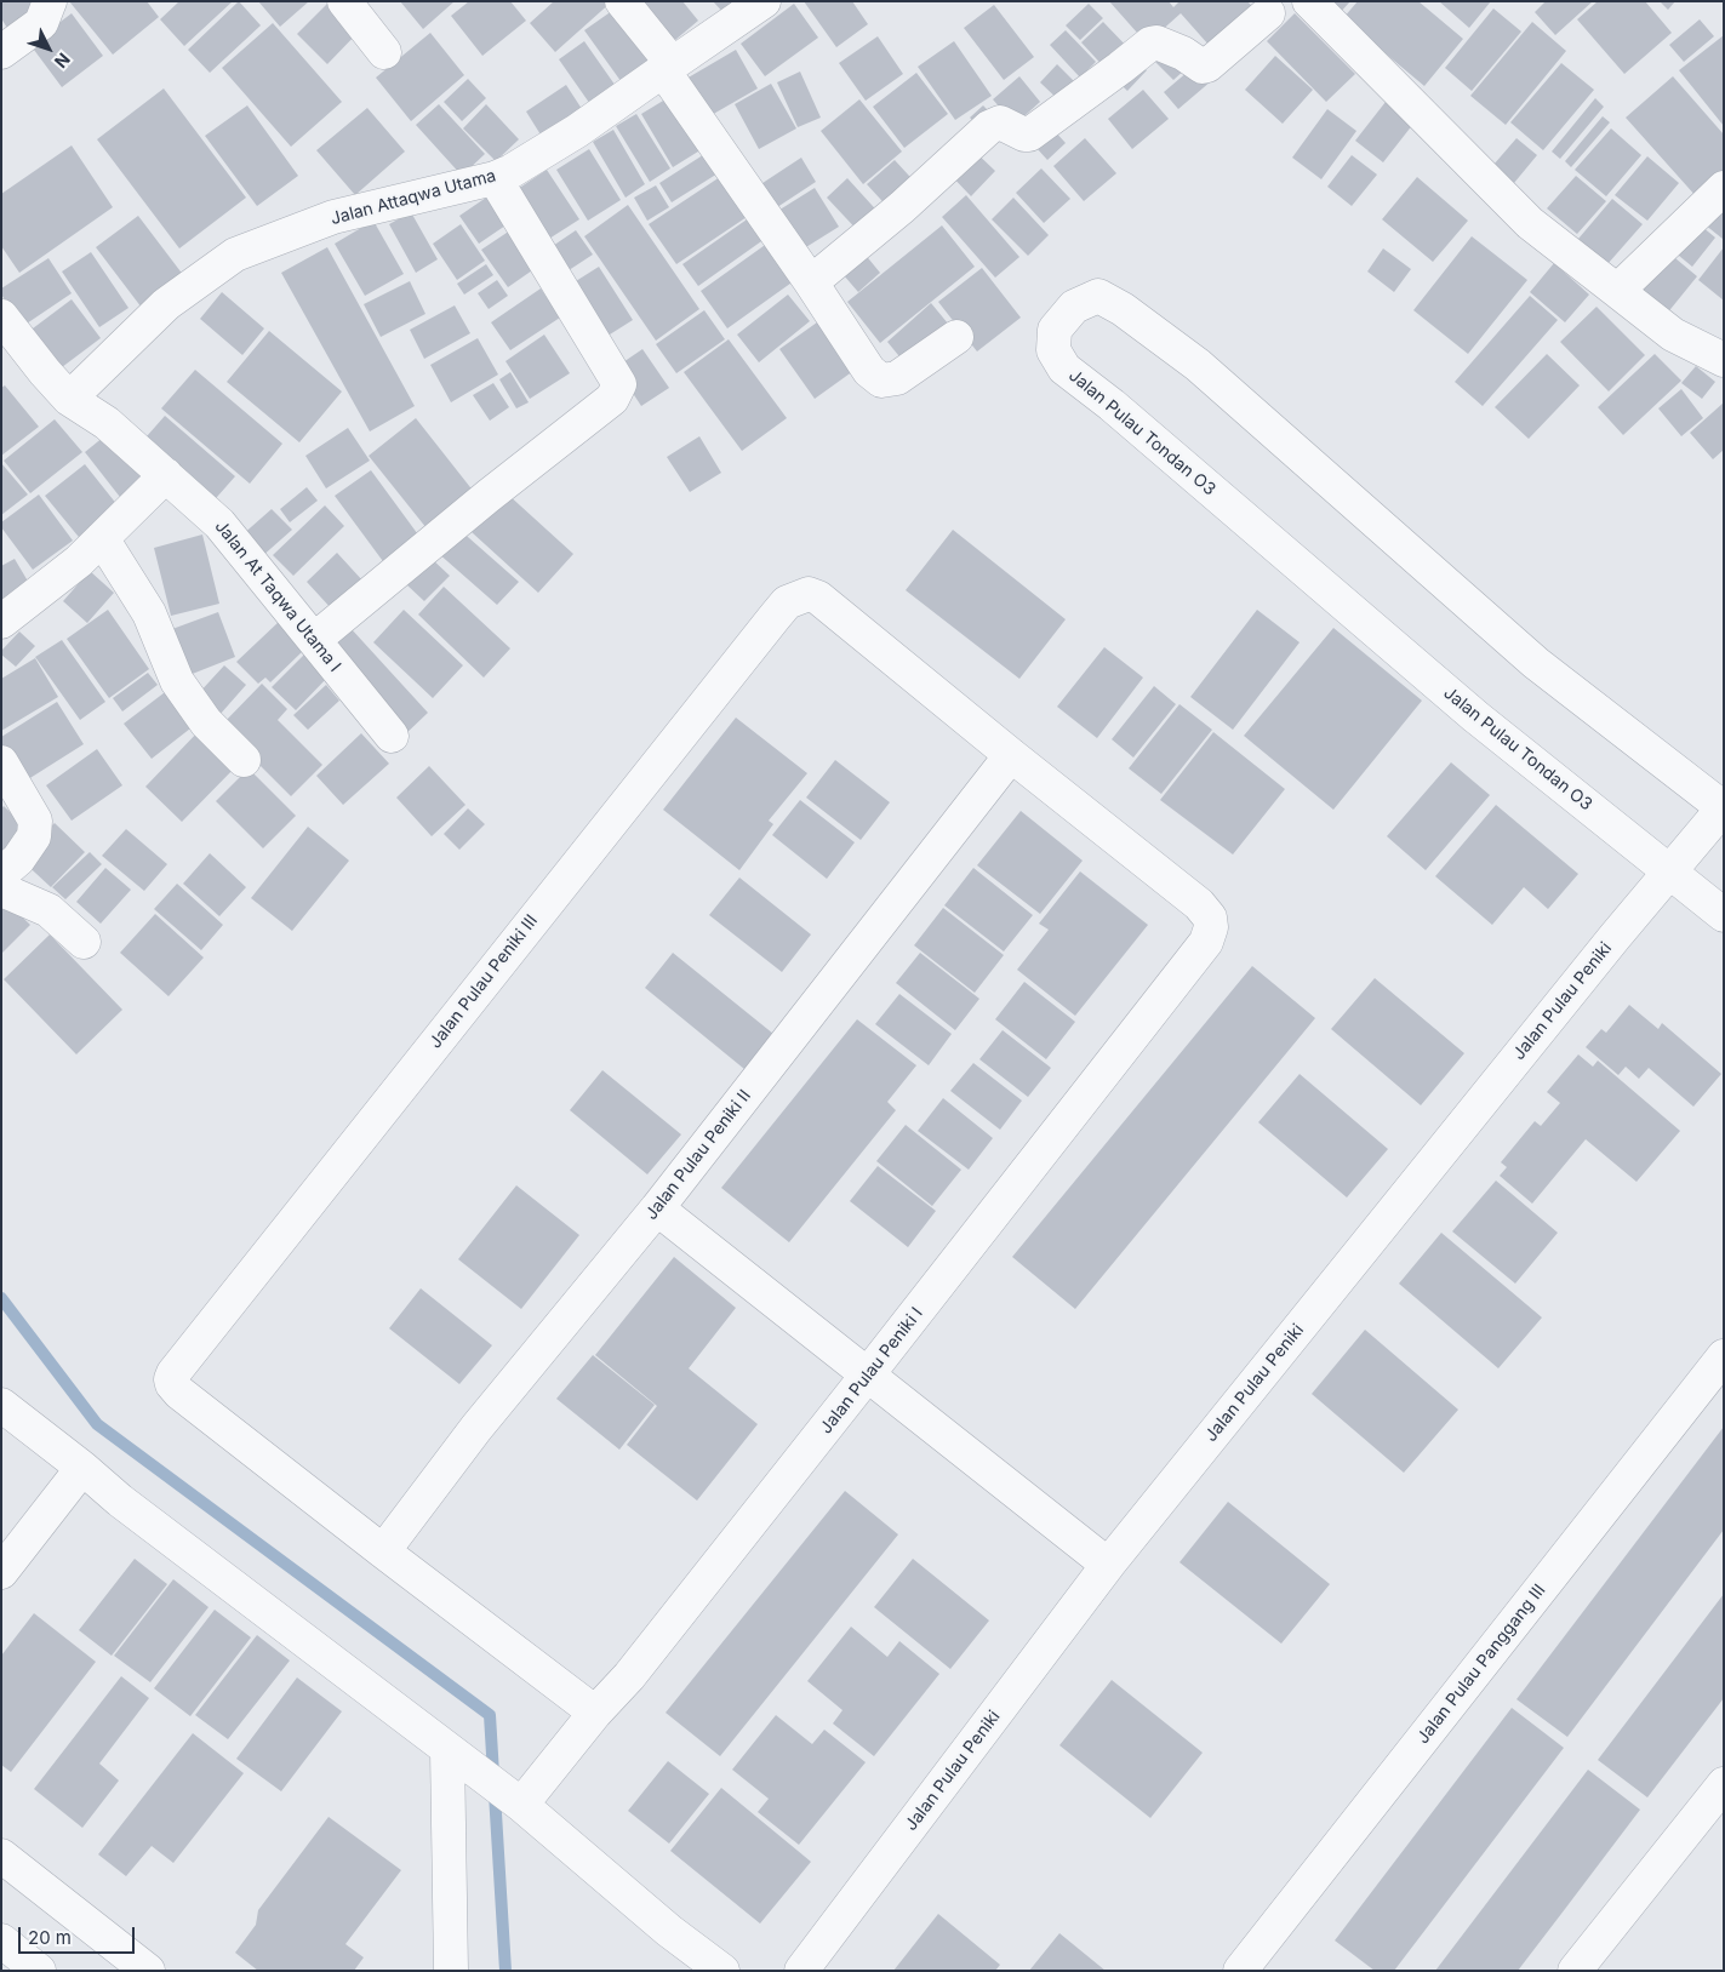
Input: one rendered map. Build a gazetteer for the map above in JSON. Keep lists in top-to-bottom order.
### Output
{
  "streets": {
    "street": [
      "Jalan Attaqwa Utama",
      "Jalan Pulau Tondan O3",
      "Jalan At Taqwa Utama I",
      "Jalan Pulau Peniki III",
      "Jalan Pulau Peniki",
      "Jalan Pulau Peniki II",
      "Jalan Pulau Peniki I",
      "Jalan Pulau Panggang III"
    ]
  },
  "crossings": [
    ["Jalan Attaqwa Utama", "Jalan At Taqwa Utama I"],
    ["Jalan Pulau Tondan O3", "Jalan Pulau Peniki"],
    ["Jalan Pulau Peniki III", "Jalan Pulau Peniki II"],
    ["Jalan Pulau Peniki III", "Jalan Pulau Peniki I"],
    ["Jalan Pulau Peniki II", "Jalan Pulau Peniki I"]
  ],
  "scale_bar": "20 m",
  "north": "bottom right"
}
